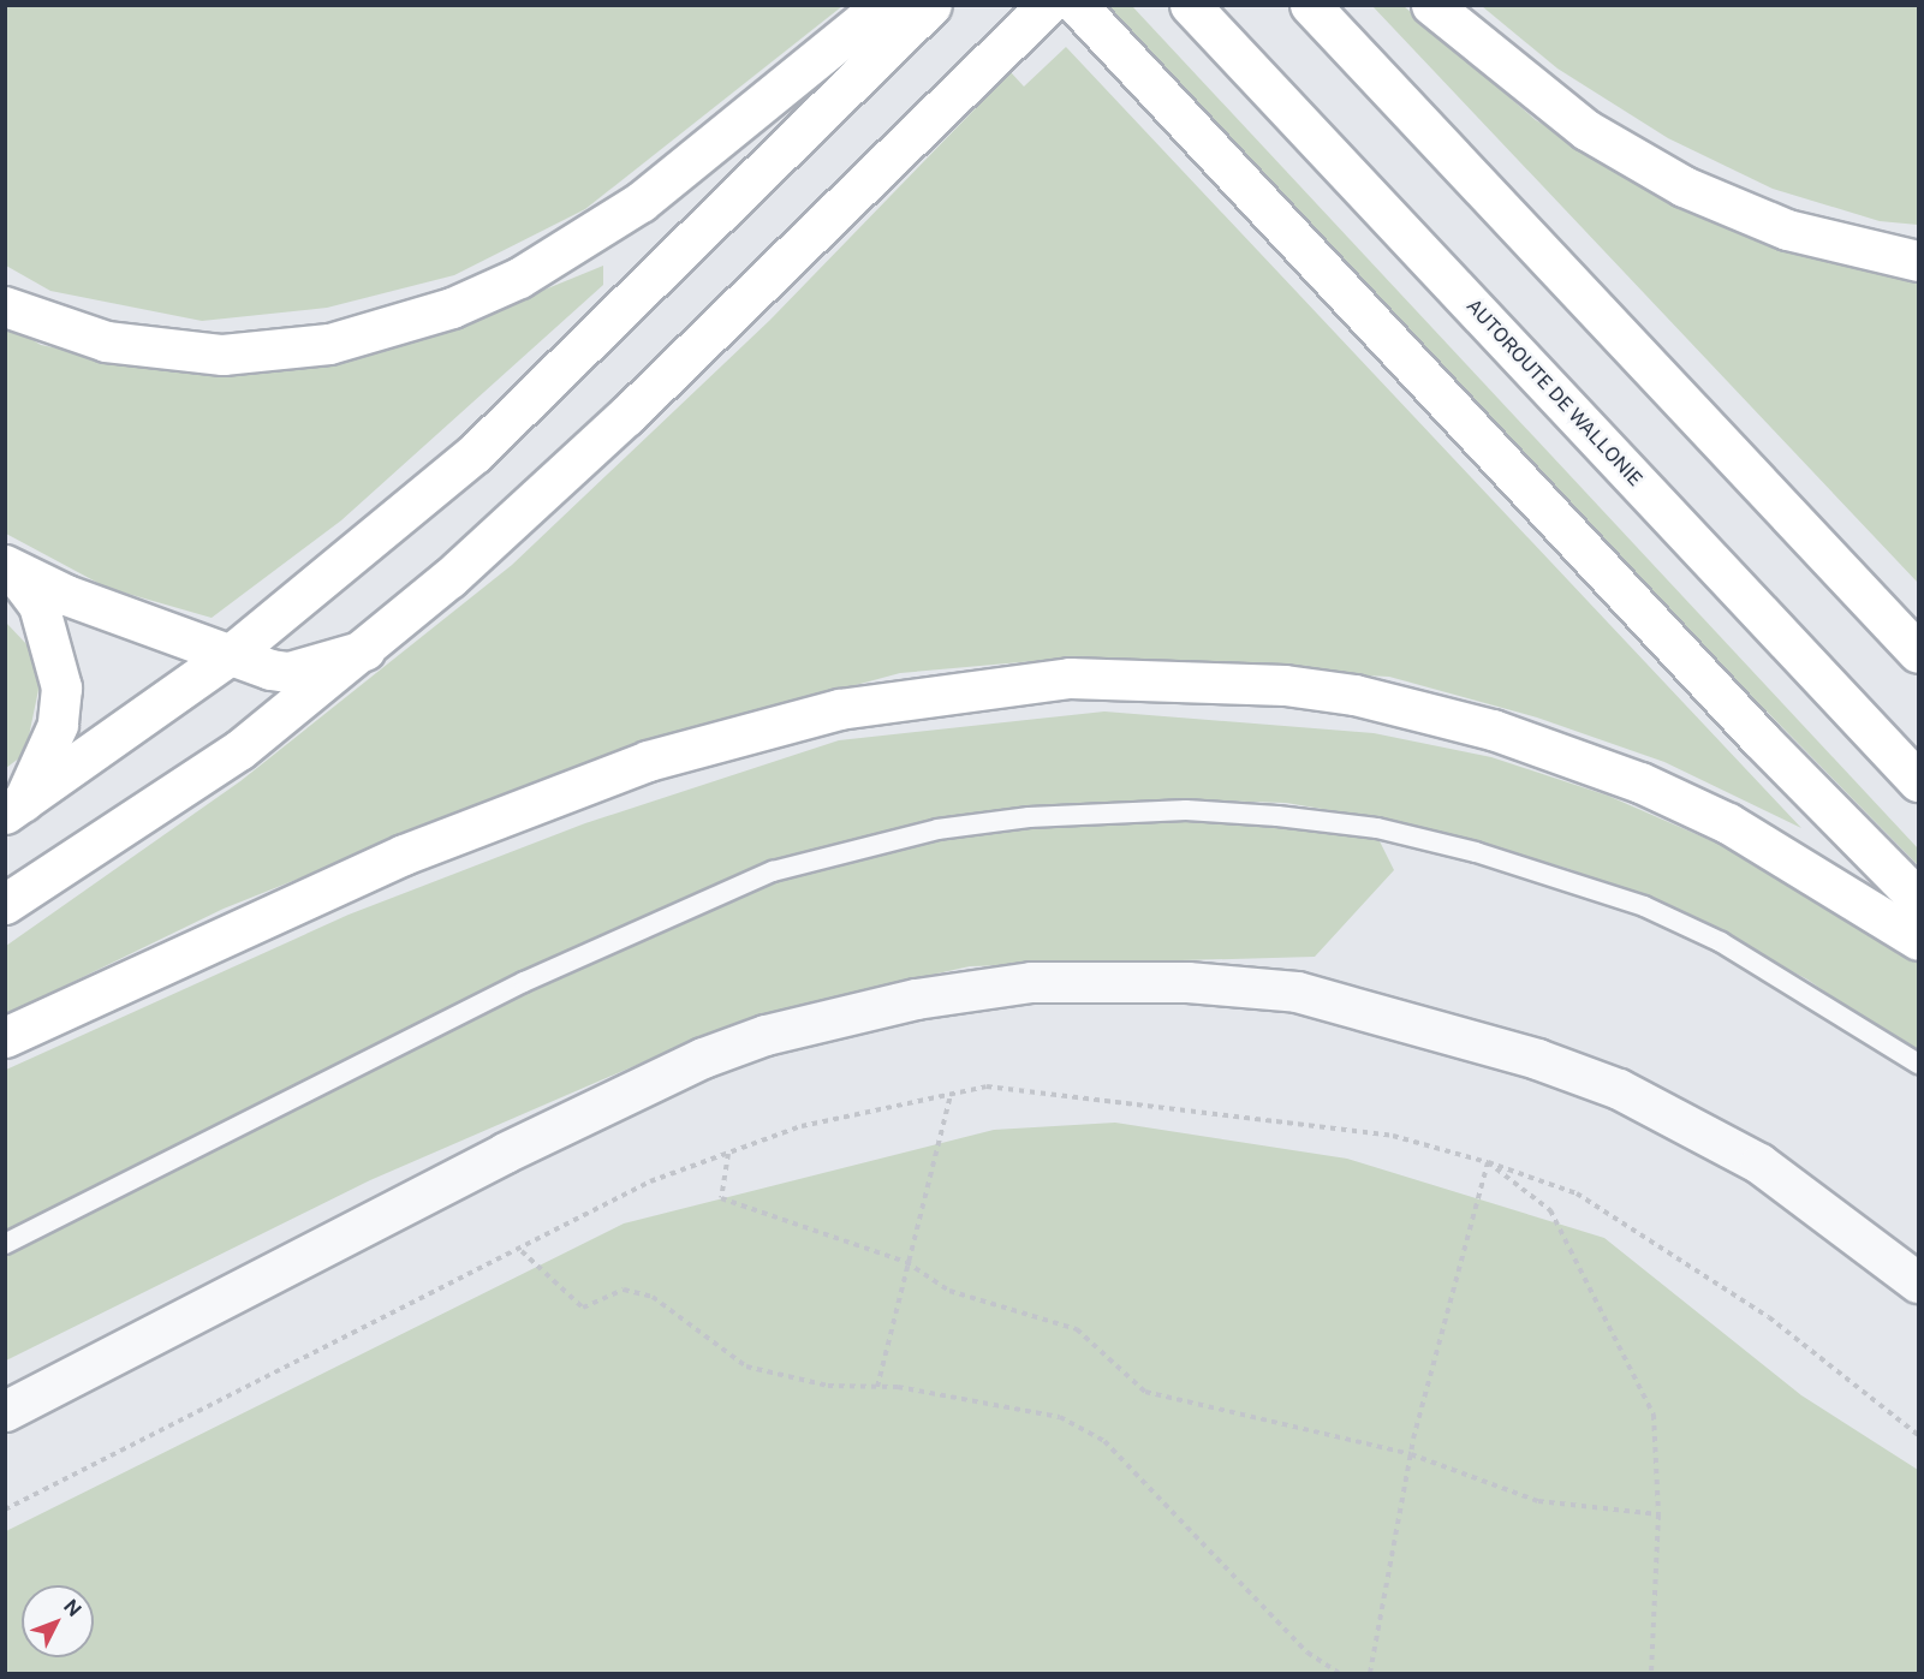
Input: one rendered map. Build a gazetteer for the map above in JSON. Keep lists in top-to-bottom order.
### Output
{
  "streets": {
    "main road": ["AUTOROUTE DE WALLONIE"]
  },
  "north": "top right"
}
